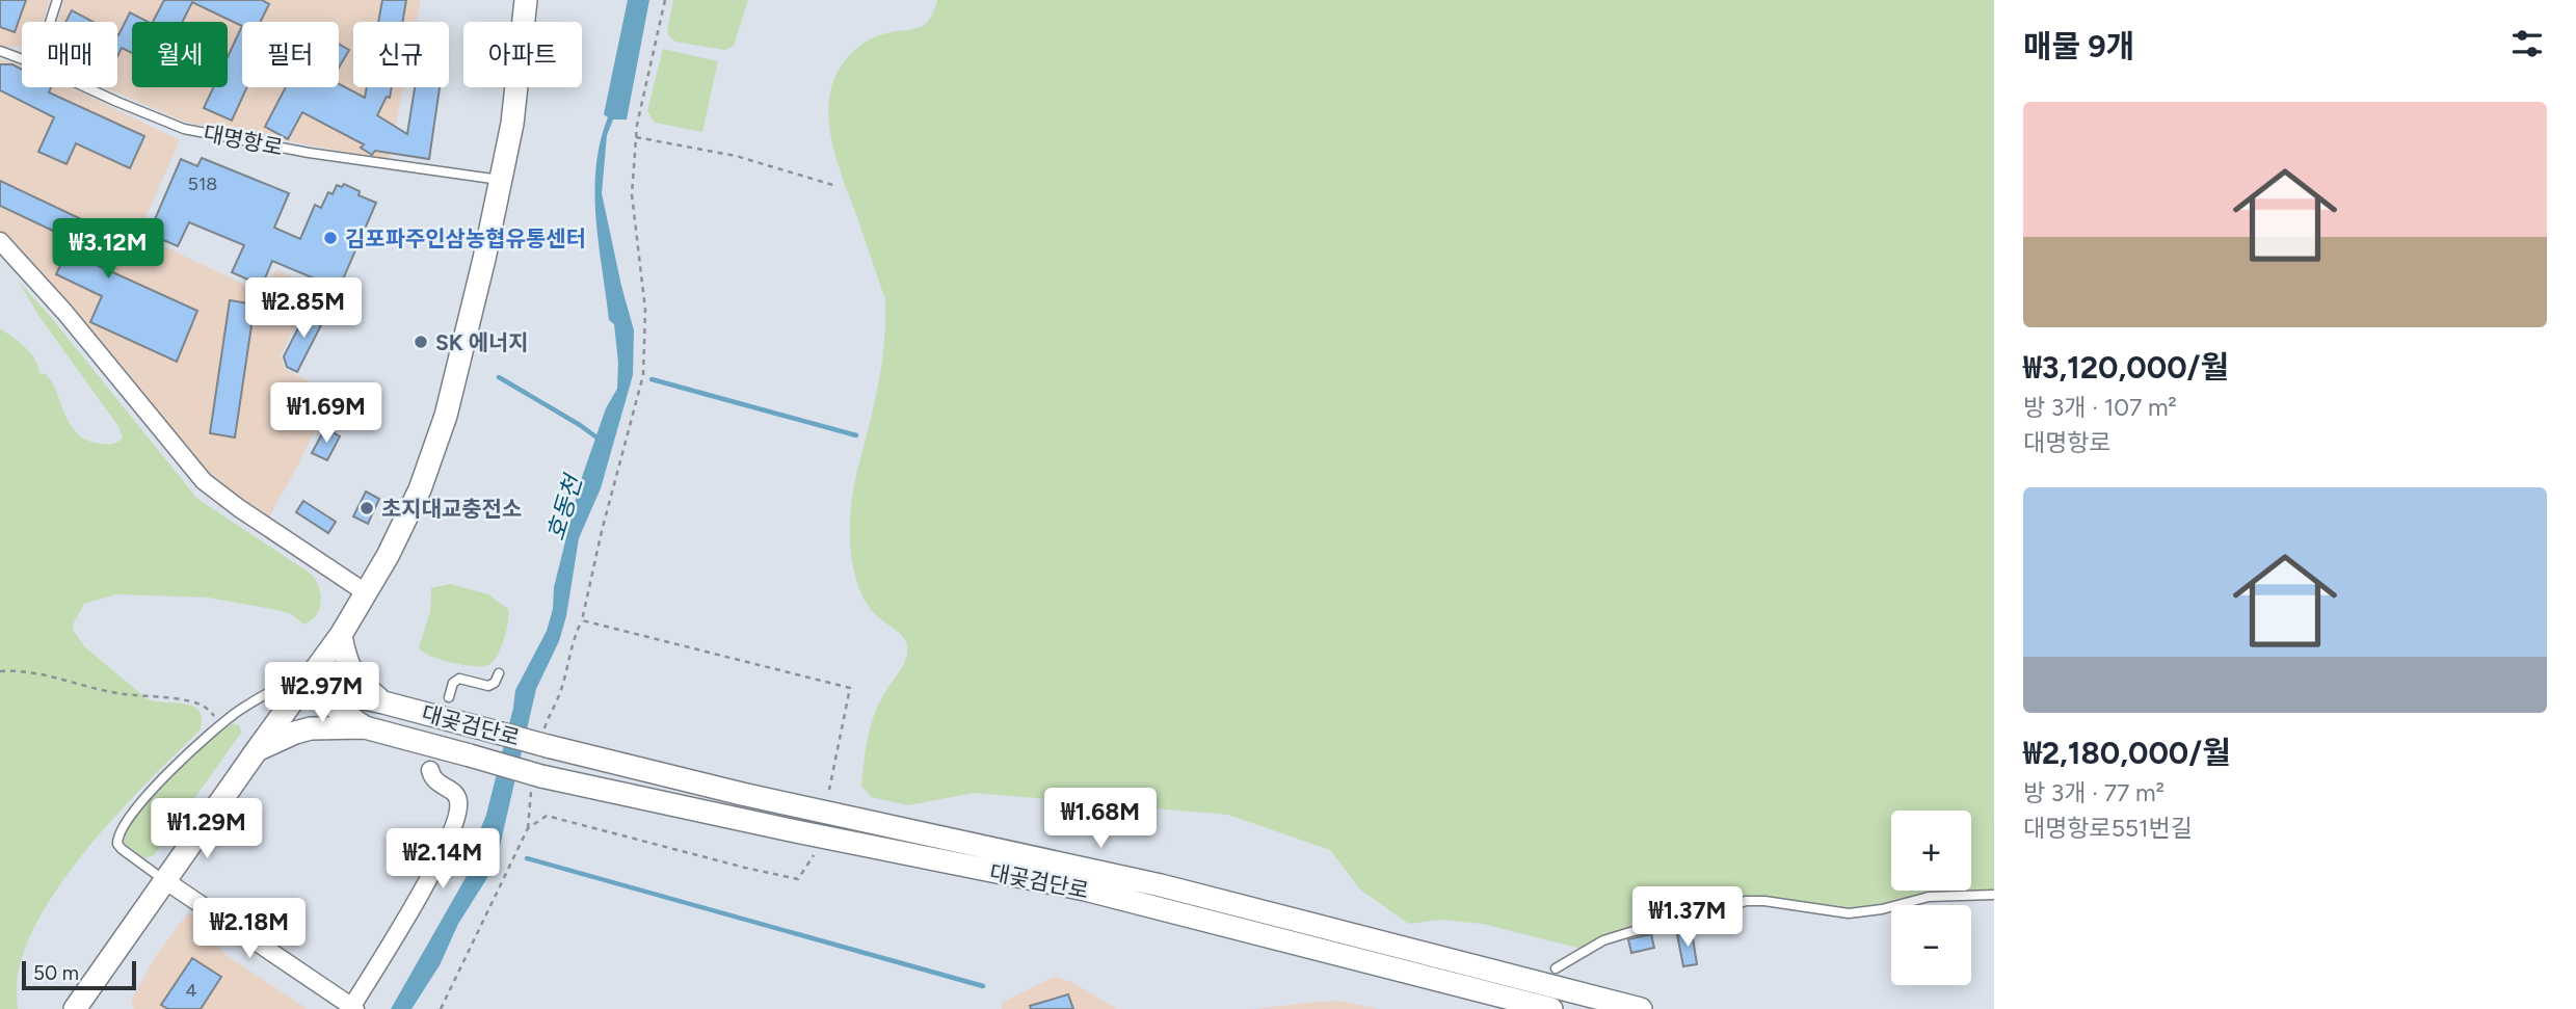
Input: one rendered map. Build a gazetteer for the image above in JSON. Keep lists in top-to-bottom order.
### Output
{
  "streets": {
    "main road": ["대곶검단로"],
    "lane": ["대명항로"]
  },
  "water": ["호동천"],
  "places": ["김포파주인삼농협유통센터", "SK 에너지", "초지대교충전소"],
  "house_numbers": ["518", "4"],
  "scale_bar": "50 m",
  "page": {
    "heading": "매물 9개",
    "chip": [
      "매매",
      "월세",
      "필터",
      "신규",
      "아파트"
    ],
    "list": [
      {
        "name": "₩3,120,000/월",
        "note": "방 3개 · 107 m² · 대명항로"
      },
      {
        "name": "₩2,180,000/월",
        "note": "방 3개 · 77 m² · 대명항로551번길"
      }
    ],
    "price": [
      "₩3.12M",
      "₩2.85M",
      "₩1.69M",
      "₩2.97M",
      "₩1.68M",
      "₩1.29M",
      "₩2.14M",
      "₩1.37M",
      "₩2.18M"
    ],
    "map_buttons": ["+", "−"],
    "scale": "50 m"
  }
}
